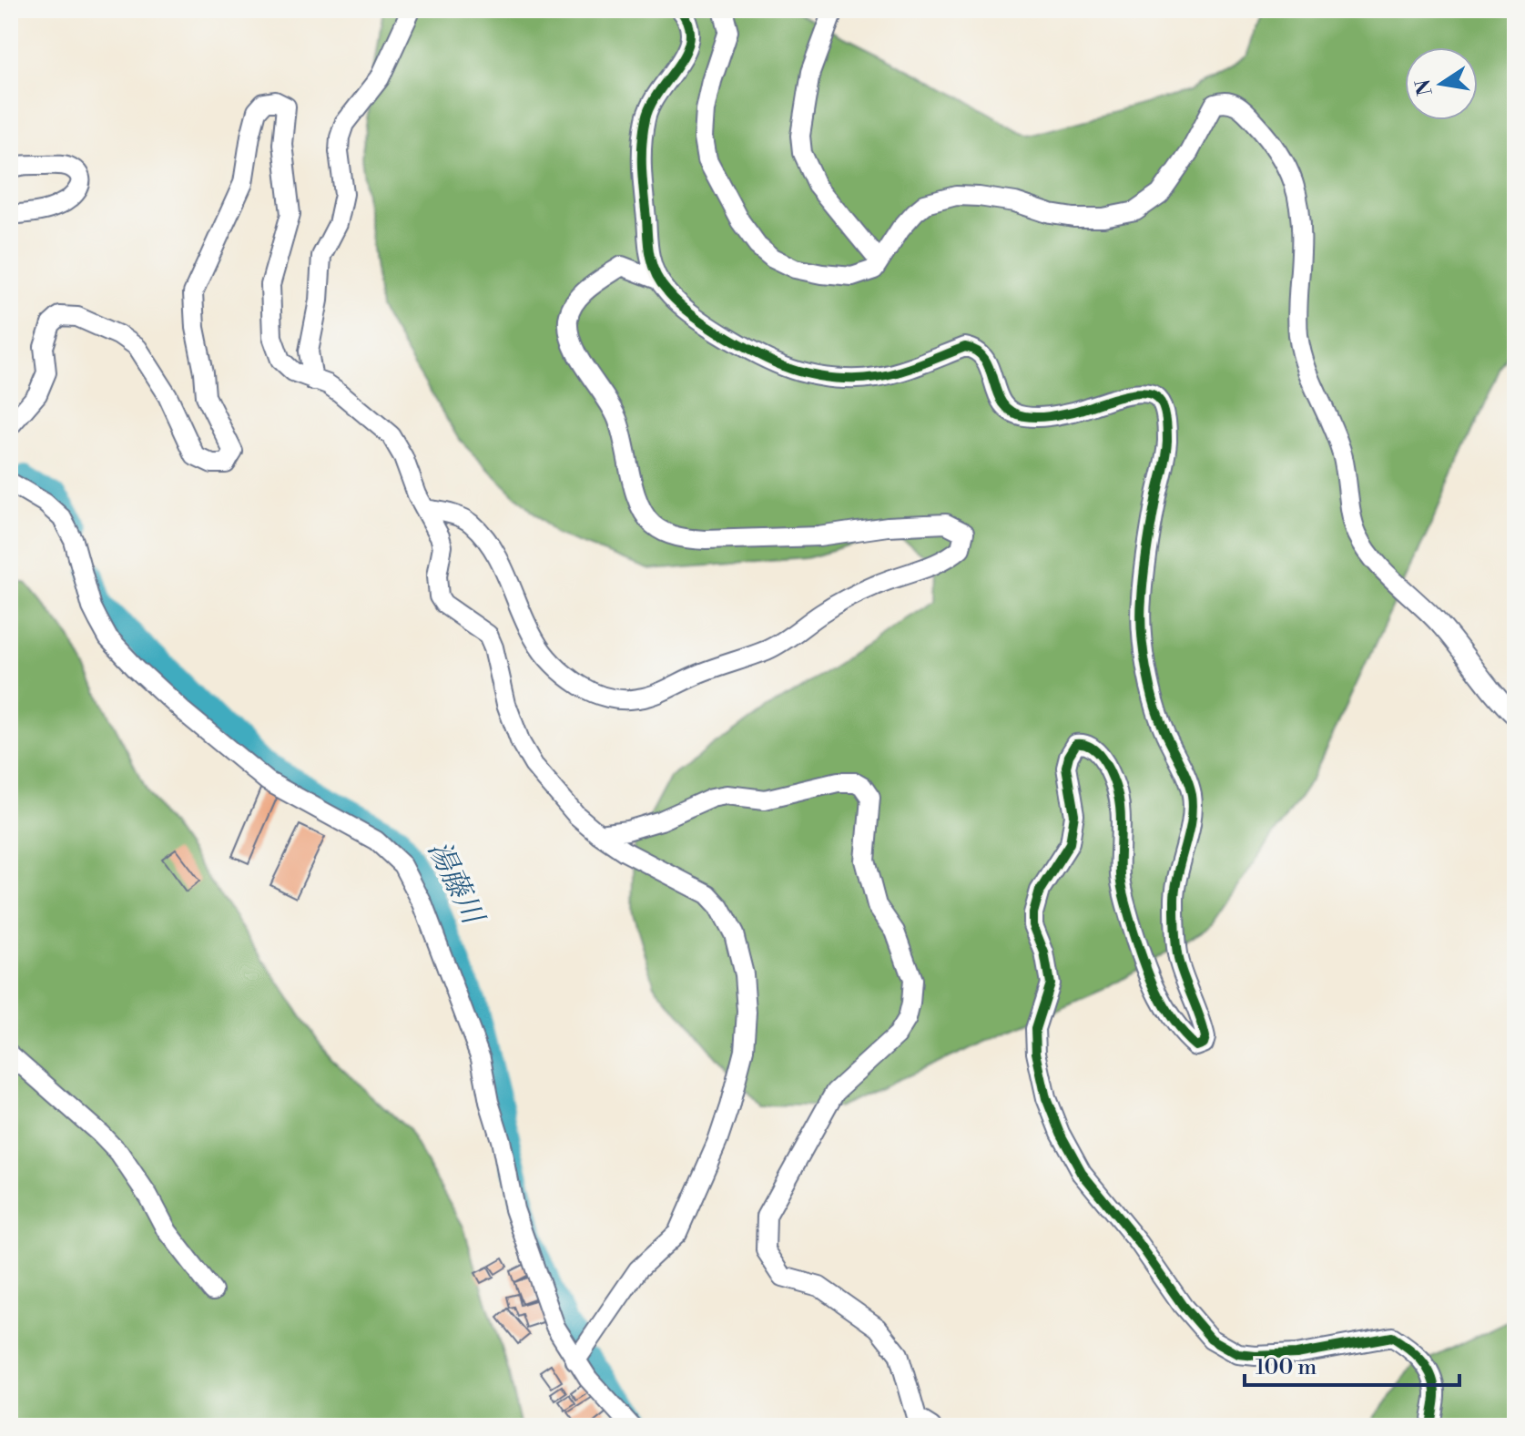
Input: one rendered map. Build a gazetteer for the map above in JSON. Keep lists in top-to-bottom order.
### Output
{
  "water": ["湯藤川"],
  "scale_bar": "100 m",
  "north": "left"
}
